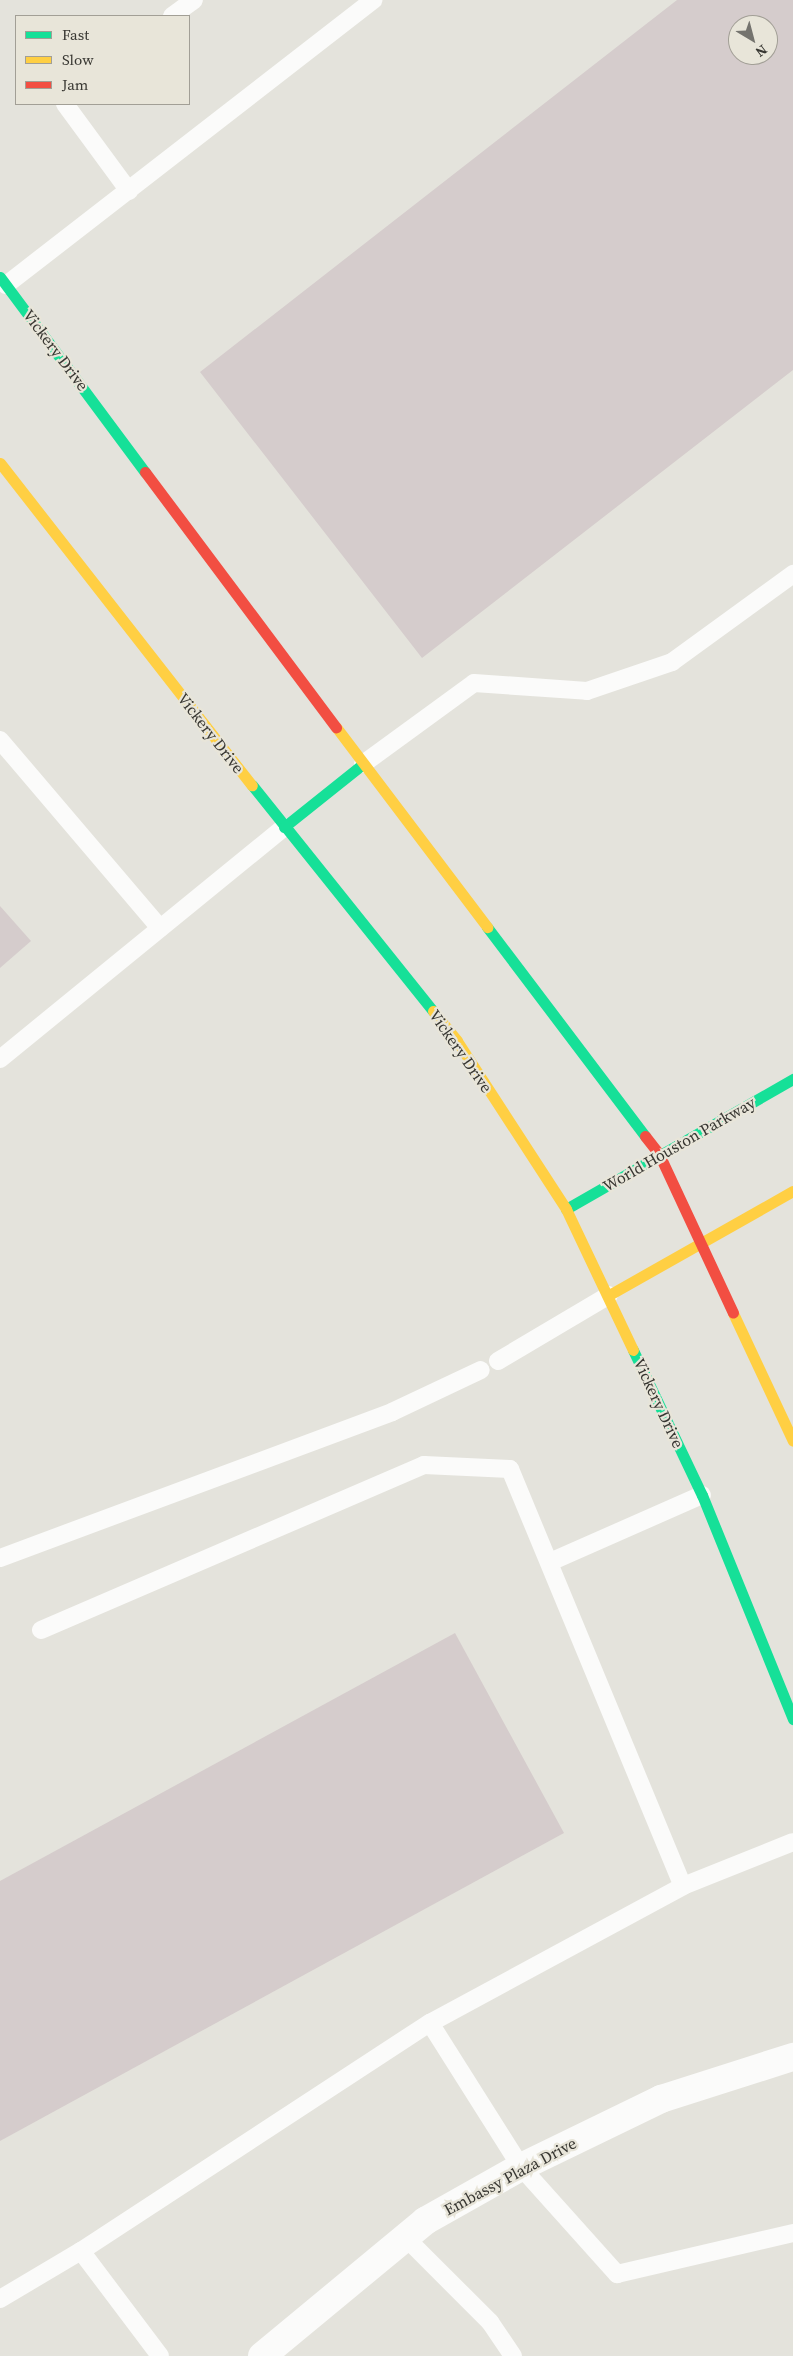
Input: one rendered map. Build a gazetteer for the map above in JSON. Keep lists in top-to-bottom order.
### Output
{
  "streets": {
    "main road": ["Vickery Drive", "World Houston Parkway"],
    "street": ["Embassy Plaza Drive"]
  },
  "crossings": [
    ["Vickery Drive", "World Houston Parkway"]
  ],
  "legend": ["Fast", "Slow", "Jam"],
  "north": "bottom right"
}
